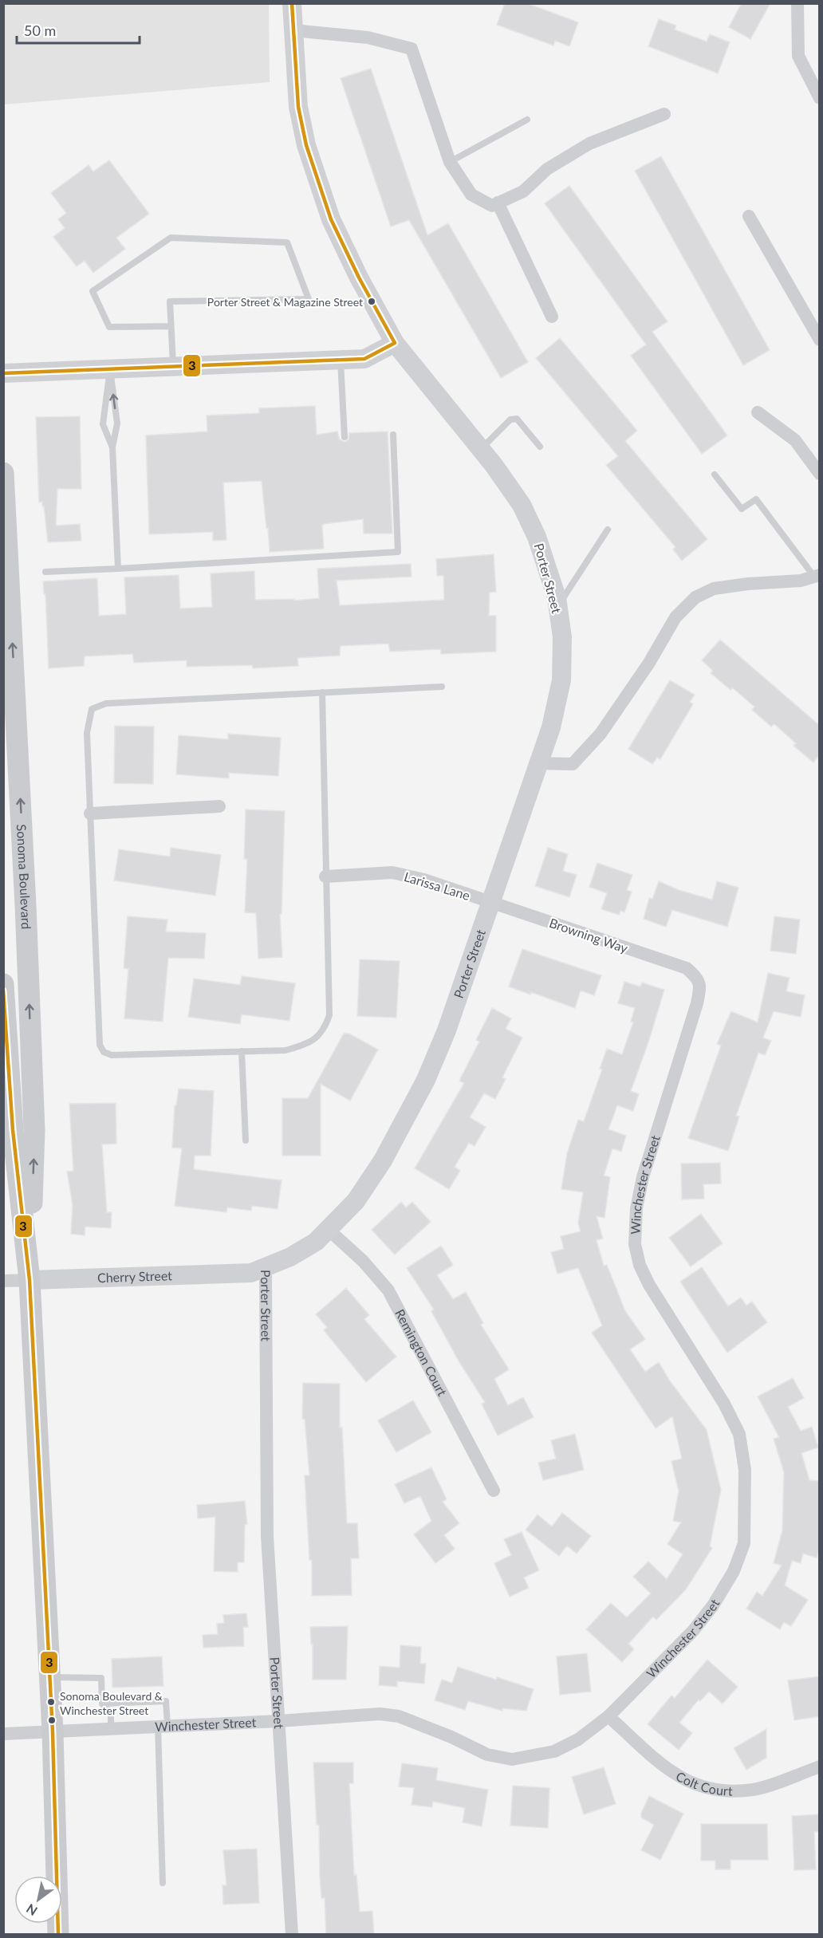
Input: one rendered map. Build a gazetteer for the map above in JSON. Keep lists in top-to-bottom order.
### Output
{
  "streets": {
    "main road": ["Sonoma Boulevard"],
    "street": [
      "Porter Street",
      "Larissa Lane",
      "Browning Way",
      "Winchester Street",
      "Cherry Street",
      "Remington Court",
      "Colt Court"
    ]
  },
  "crossings": [
    ["Porter Street", "Larissa Lane"],
    ["Porter Street", "Browning Way"],
    ["Porter Street", "Winchester Street"],
    ["Porter Street", "Cherry Street"],
    ["Porter Street", "Remington Court"],
    ["Sonoma Boulevard", "Winchester Street"],
    ["Sonoma Boulevard", "Cherry Street"],
    ["Larissa Lane", "Browning Way"],
    ["Browning Way", "Winchester Street"],
    ["Winchester Street", "Colt Court"]
  ],
  "places": ["Porter Street & Magazine Street", "Sonoma Boulevard & Winchester Street"],
  "lines": ["transit line 3"],
  "scale_bar": "50 m",
  "north": "bottom left"
}
